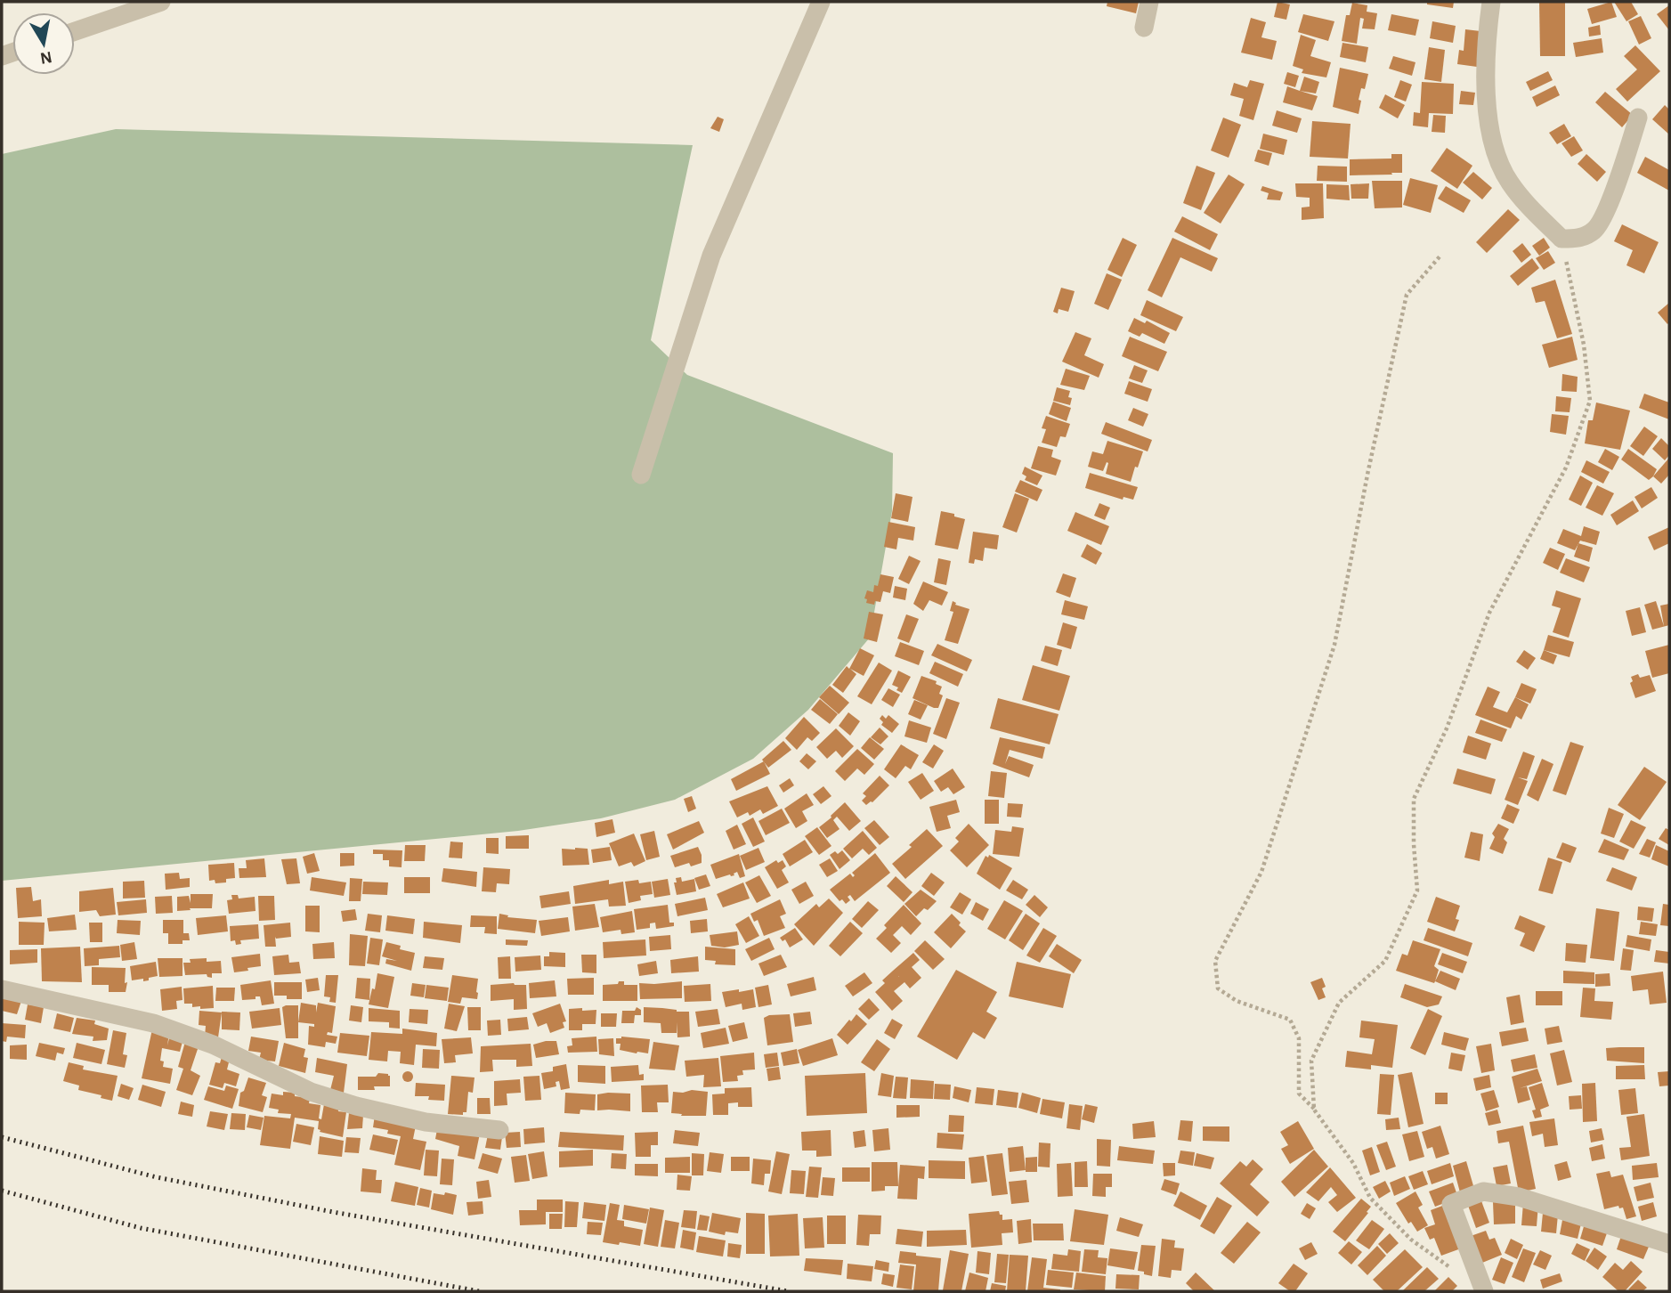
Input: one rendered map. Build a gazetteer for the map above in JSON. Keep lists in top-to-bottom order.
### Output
{
  "north": "bottom"
}
